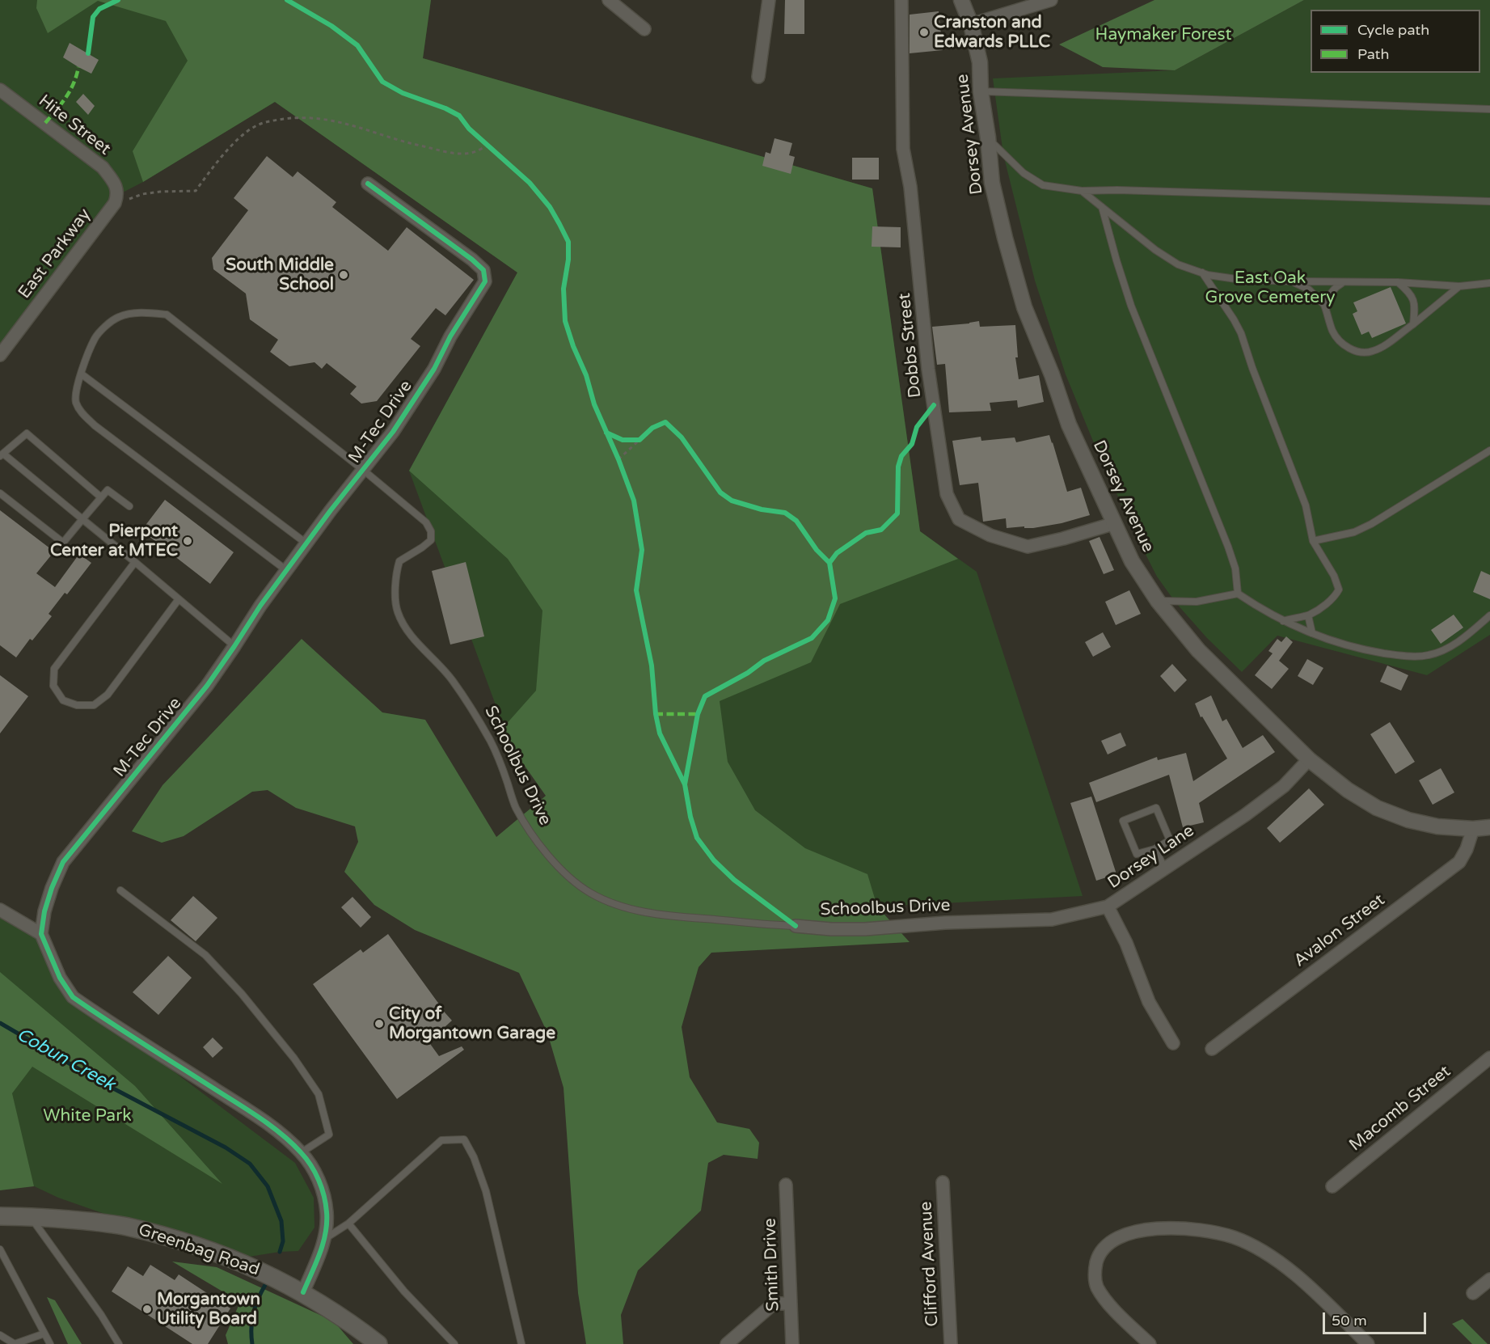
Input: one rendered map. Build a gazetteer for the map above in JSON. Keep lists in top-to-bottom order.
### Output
{
  "streets": {
    "main road": ["Greenbag Road"],
    "street": [
      "Hite Street",
      "Dorsey Avenue",
      "East Parkway",
      "Dobbs Street",
      "M-Tec Drive",
      "Schoolbus Drive",
      "Dorsey Lane",
      "Avalon Street",
      "Macomb Street",
      "Clifford Avenue",
      "Smith Drive"
    ]
  },
  "crossings": [
    ["Hite Street", "East Parkway"],
    ["Dorsey Avenue", "Dobbs Street"],
    ["Dorsey Avenue", "Dorsey Lane"],
    ["Dorsey Avenue", "Avalon Street"],
    ["M-Tec Drive", "Schoolbus Drive"],
    ["Schoolbus Drive", "Dorsey Lane"]
  ],
  "water": ["Cobun Creek"],
  "parks": ["Haymaker Forest", "East Oak Grove Cemetery", "White Park"],
  "places": [
    "Cranston and Edwards PLLC",
    "South Middle School",
    "Pierpont Center at MTEC",
    "City of Morgantown Garage",
    "Morgantown Utility Board"
  ],
  "legend": ["Cycle path", "Path"],
  "scale_bar": "50 m"
}
